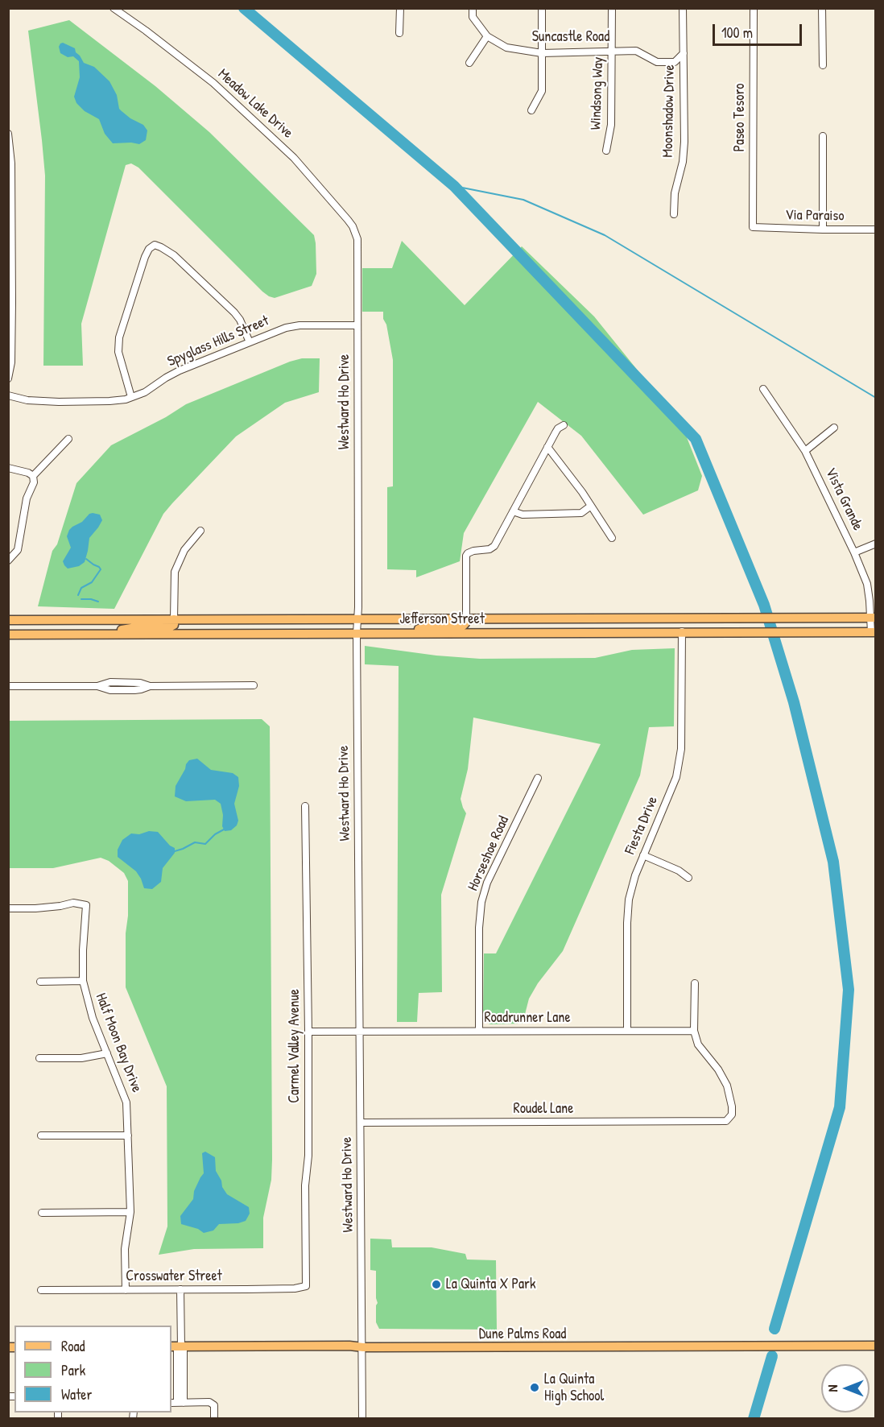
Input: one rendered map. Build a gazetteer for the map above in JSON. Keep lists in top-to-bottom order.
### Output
{
  "streets": {
    "main road": ["Jefferson Street", "Dune Palms Road"],
    "street": [
      "Suncastle Road",
      "Windsong Way",
      "Meadow Lake Drive",
      "Moonshadow Drive",
      "Paseo Tesoro",
      "Via Paraiso",
      "Spyglass Hills Street",
      "Westward Ho Drive",
      "Vista Grande",
      "Fiesta Drive",
      "Horseshoe Road",
      "Roadrunner Lane",
      "Half Moon Bay Drive",
      "Carmel Valley Avenue",
      "Roudel Lane",
      "Crosswater Street"
    ]
  },
  "crossings": [
    ["Suncastle Road", "Windsong Way"],
    ["Suncastle Road", "Moonshadow Drive"],
    ["Meadow Lake Drive", "Westward Ho Drive"],
    ["Paseo Tesoro", "Via Paraiso"],
    ["Spyglass Hills Street", "Westward Ho Drive"],
    ["Westward Ho Drive", "Jefferson Street"],
    ["Westward Ho Drive", "Roadrunner Lane"],
    ["Westward Ho Drive", "Roudel Lane"],
    ["Westward Ho Drive", "Dune Palms Road"],
    ["Vista Grande", "Jefferson Street"],
    ["Jefferson Street", "Fiesta Drive"],
    ["Fiesta Drive", "Roadrunner Lane"],
    ["Horseshoe Road", "Roadrunner Lane"],
    ["Roadrunner Lane", "Carmel Valley Avenue"],
    ["Roadrunner Lane", "Roudel Lane"],
    ["Half Moon Bay Drive", "Crosswater Street"],
    ["Carmel Valley Avenue", "Crosswater Street"]
  ],
  "places": ["La Quinta X Park", "La Quinta High School"],
  "legend": ["Road", "Park", "Water"],
  "scale_bar": "100 m",
  "north": "left"
}
